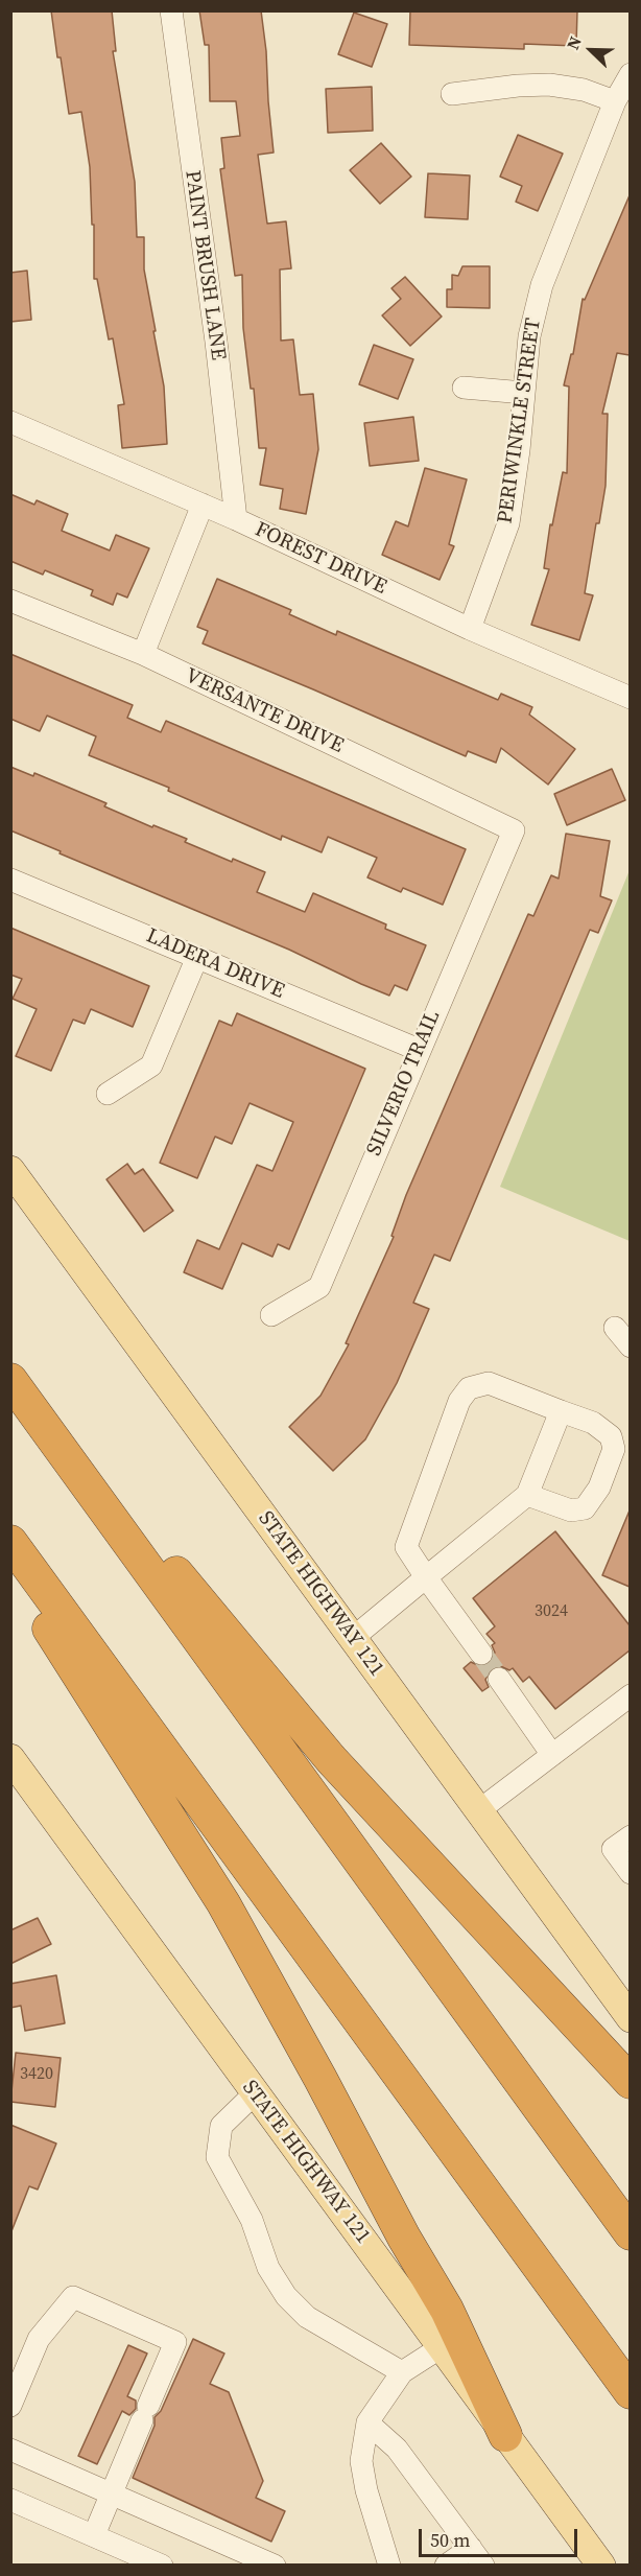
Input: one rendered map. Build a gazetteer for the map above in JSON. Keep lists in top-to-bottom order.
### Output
{
  "streets": {
    "main road": ["STATE HIGHWAY 121"],
    "street": [
      "PAINT BRUSH LANE",
      "PERIWINKLE STREET",
      "FOREST DRIVE",
      "VERSANTE DRIVE",
      "LADERA DRIVE",
      "SILVERIO TRAIL"
    ]
  },
  "crossings": [
    ["PAINT BRUSH LANE", "FOREST DRIVE"],
    ["PERIWINKLE STREET", "FOREST DRIVE"],
    ["VERSANTE DRIVE", "SILVERIO TRAIL"],
    ["LADERA DRIVE", "SILVERIO TRAIL"]
  ],
  "house_numbers": ["3024", "3420"],
  "scale_bar": "50 m",
  "north": "top left"
}
